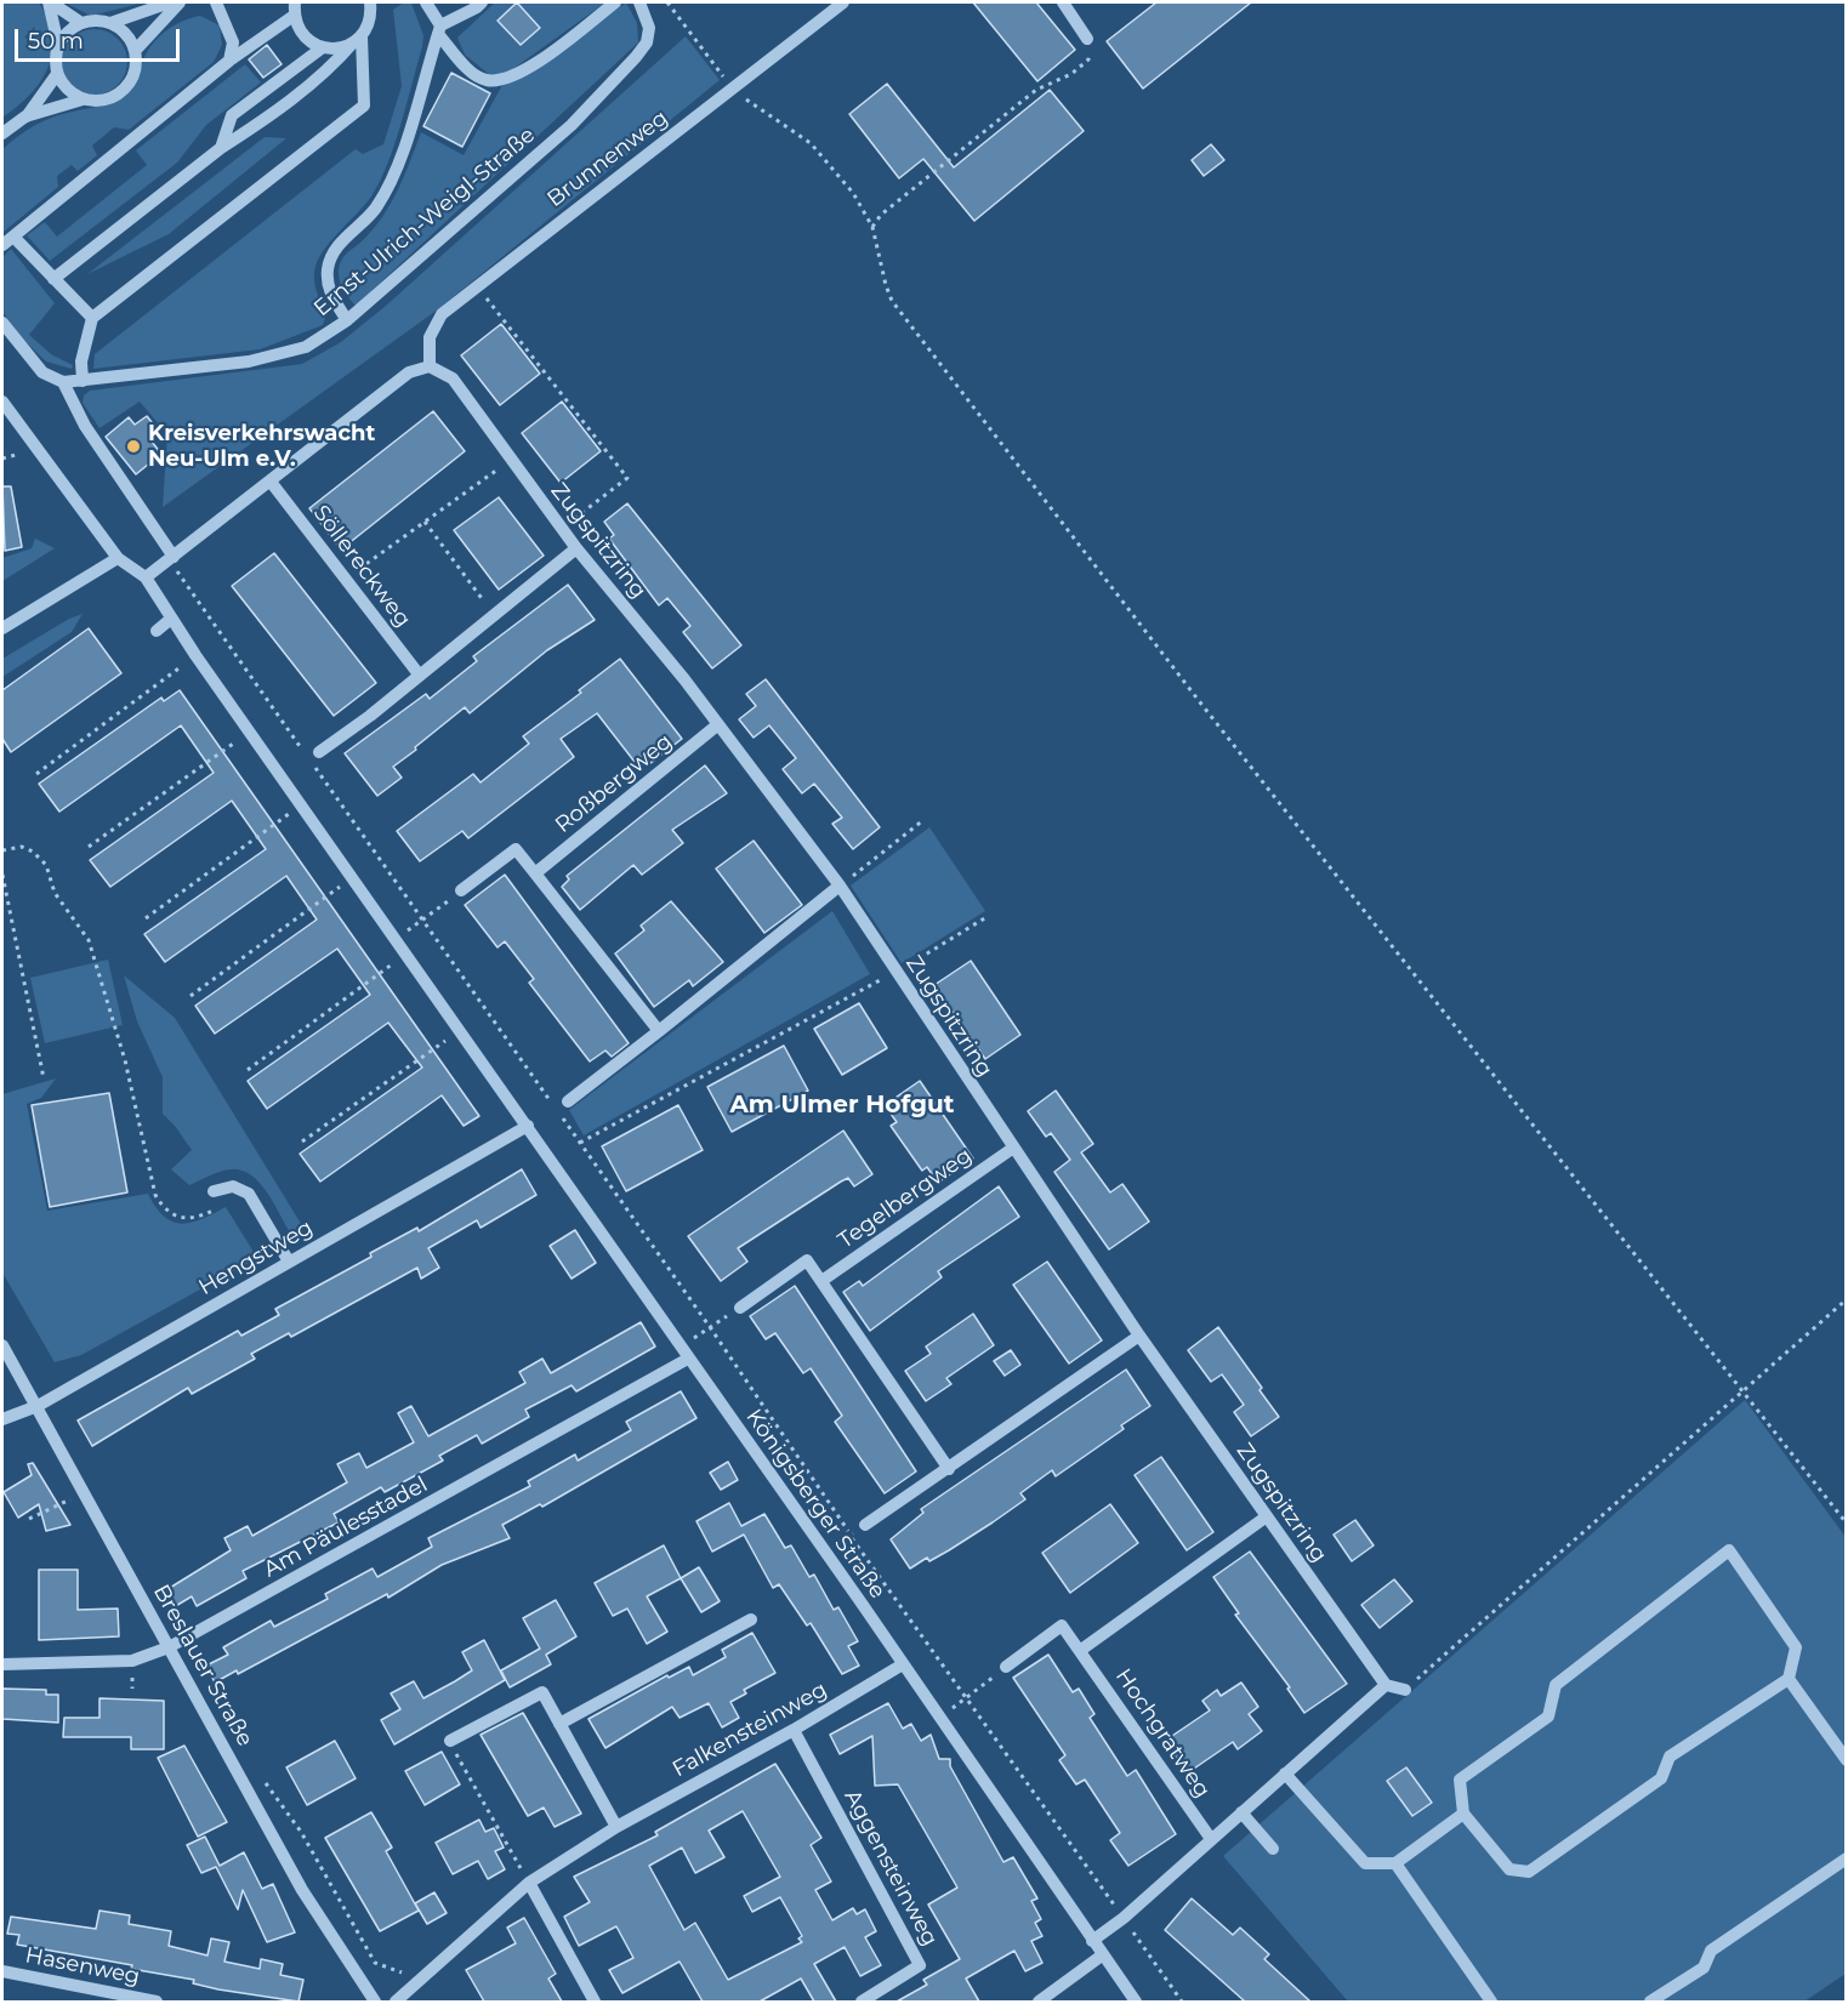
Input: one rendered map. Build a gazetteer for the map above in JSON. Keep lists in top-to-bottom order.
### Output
{
  "streets": {
    "street": [
      "Brunnenweg",
      "Ernst-Ulrich-Weigl-Straße",
      "Zugspitzring",
      "Söllereckweg",
      "Roßbergweg",
      "Tegelbergweg",
      "Hengstweg",
      "Königsberger Straße",
      "Am Päulesstadel",
      "Breslauer Straße",
      "Falkensteinweg",
      "Hochgratweg",
      "Aggensteinweg",
      "Hasenweg"
    ]
  },
  "crossings": [
    ["Brunnenweg", "Zugspitzring"],
    ["Zugspitzring", "Roßbergweg"],
    ["Zugspitzring", "Tegelbergweg"],
    ["Hengstweg", "Königsberger Straße"],
    ["Hengstweg", "Breslauer Straße"],
    ["Königsberger Straße", "Am Päulesstadel"],
    ["Königsberger Straße", "Falkensteinweg"],
    ["Am Päulesstadel", "Breslauer Straße"],
    ["Falkensteinweg", "Aggensteinweg"]
  ],
  "districts": ["Am Ulmer Hofgut"],
  "places": ["Kreisverkehrswacht Neu-Ulm e.V."],
  "scale_bar": "50 m"
}
